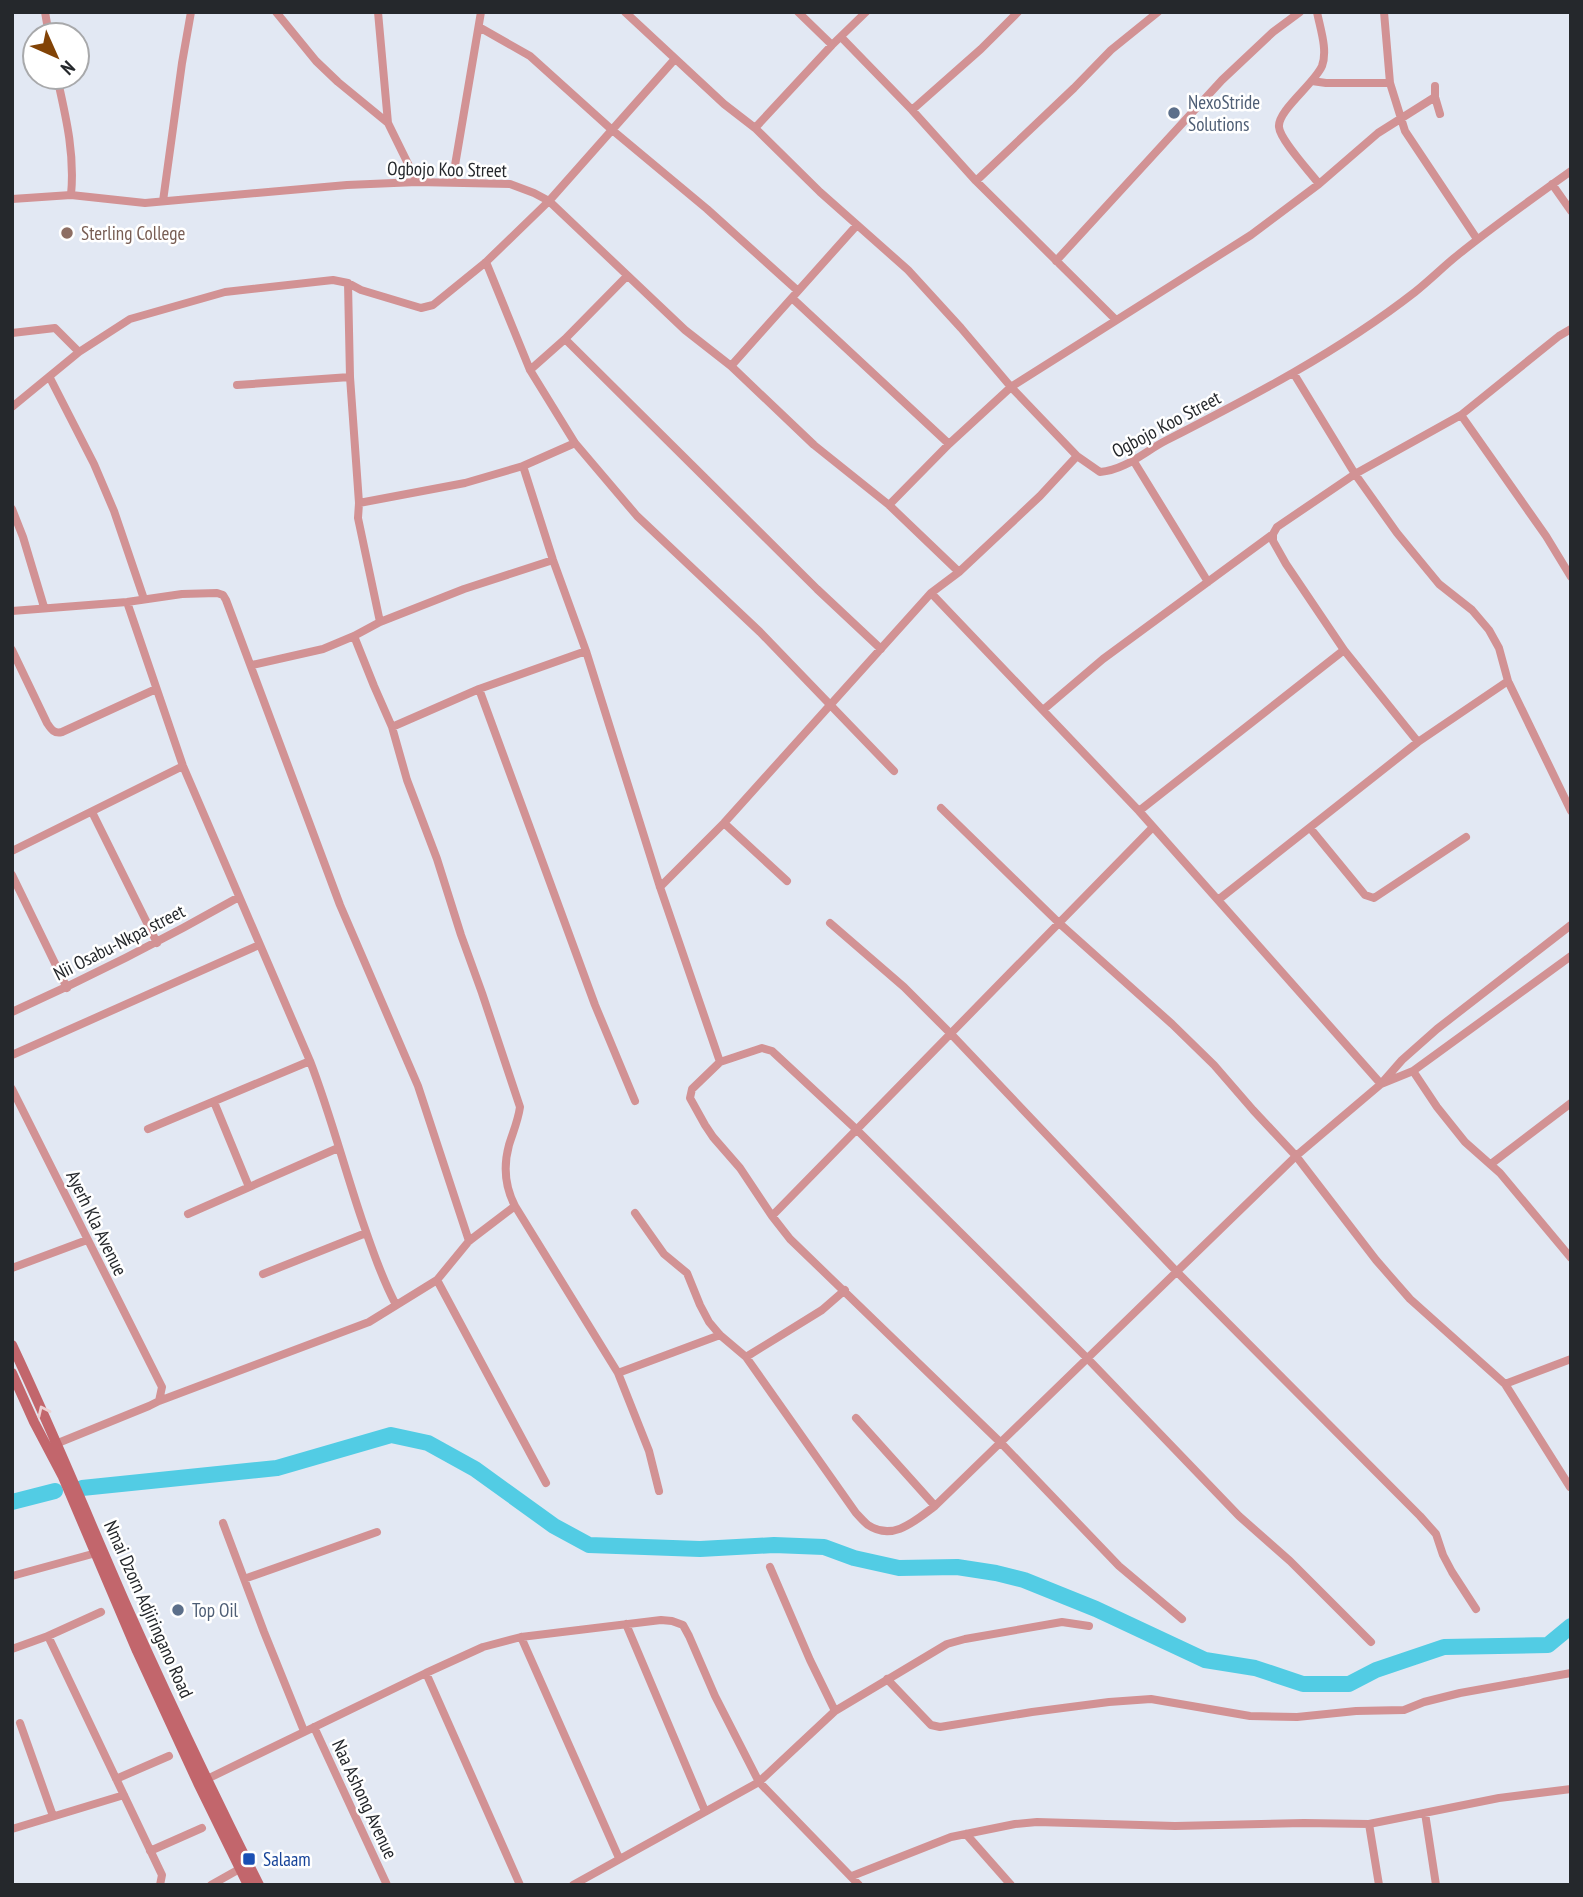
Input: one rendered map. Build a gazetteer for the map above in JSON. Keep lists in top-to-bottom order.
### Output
{
  "streets": {
    "main road": ["Nmai Dzorn Adjiringano Road"],
    "street": [
      "Ogbojo Koo Street",
      "Nii Osabu-Nkpa street",
      "Ayerh Kla Avenue",
      "Naa Ashong Avenue"
    ]
  },
  "places": {
    "other": ["NexoStride Solutions", "Sterling College", "Top Oil"],
    "transit": ["Salaam"]
  },
  "north": "bottom right"
}
